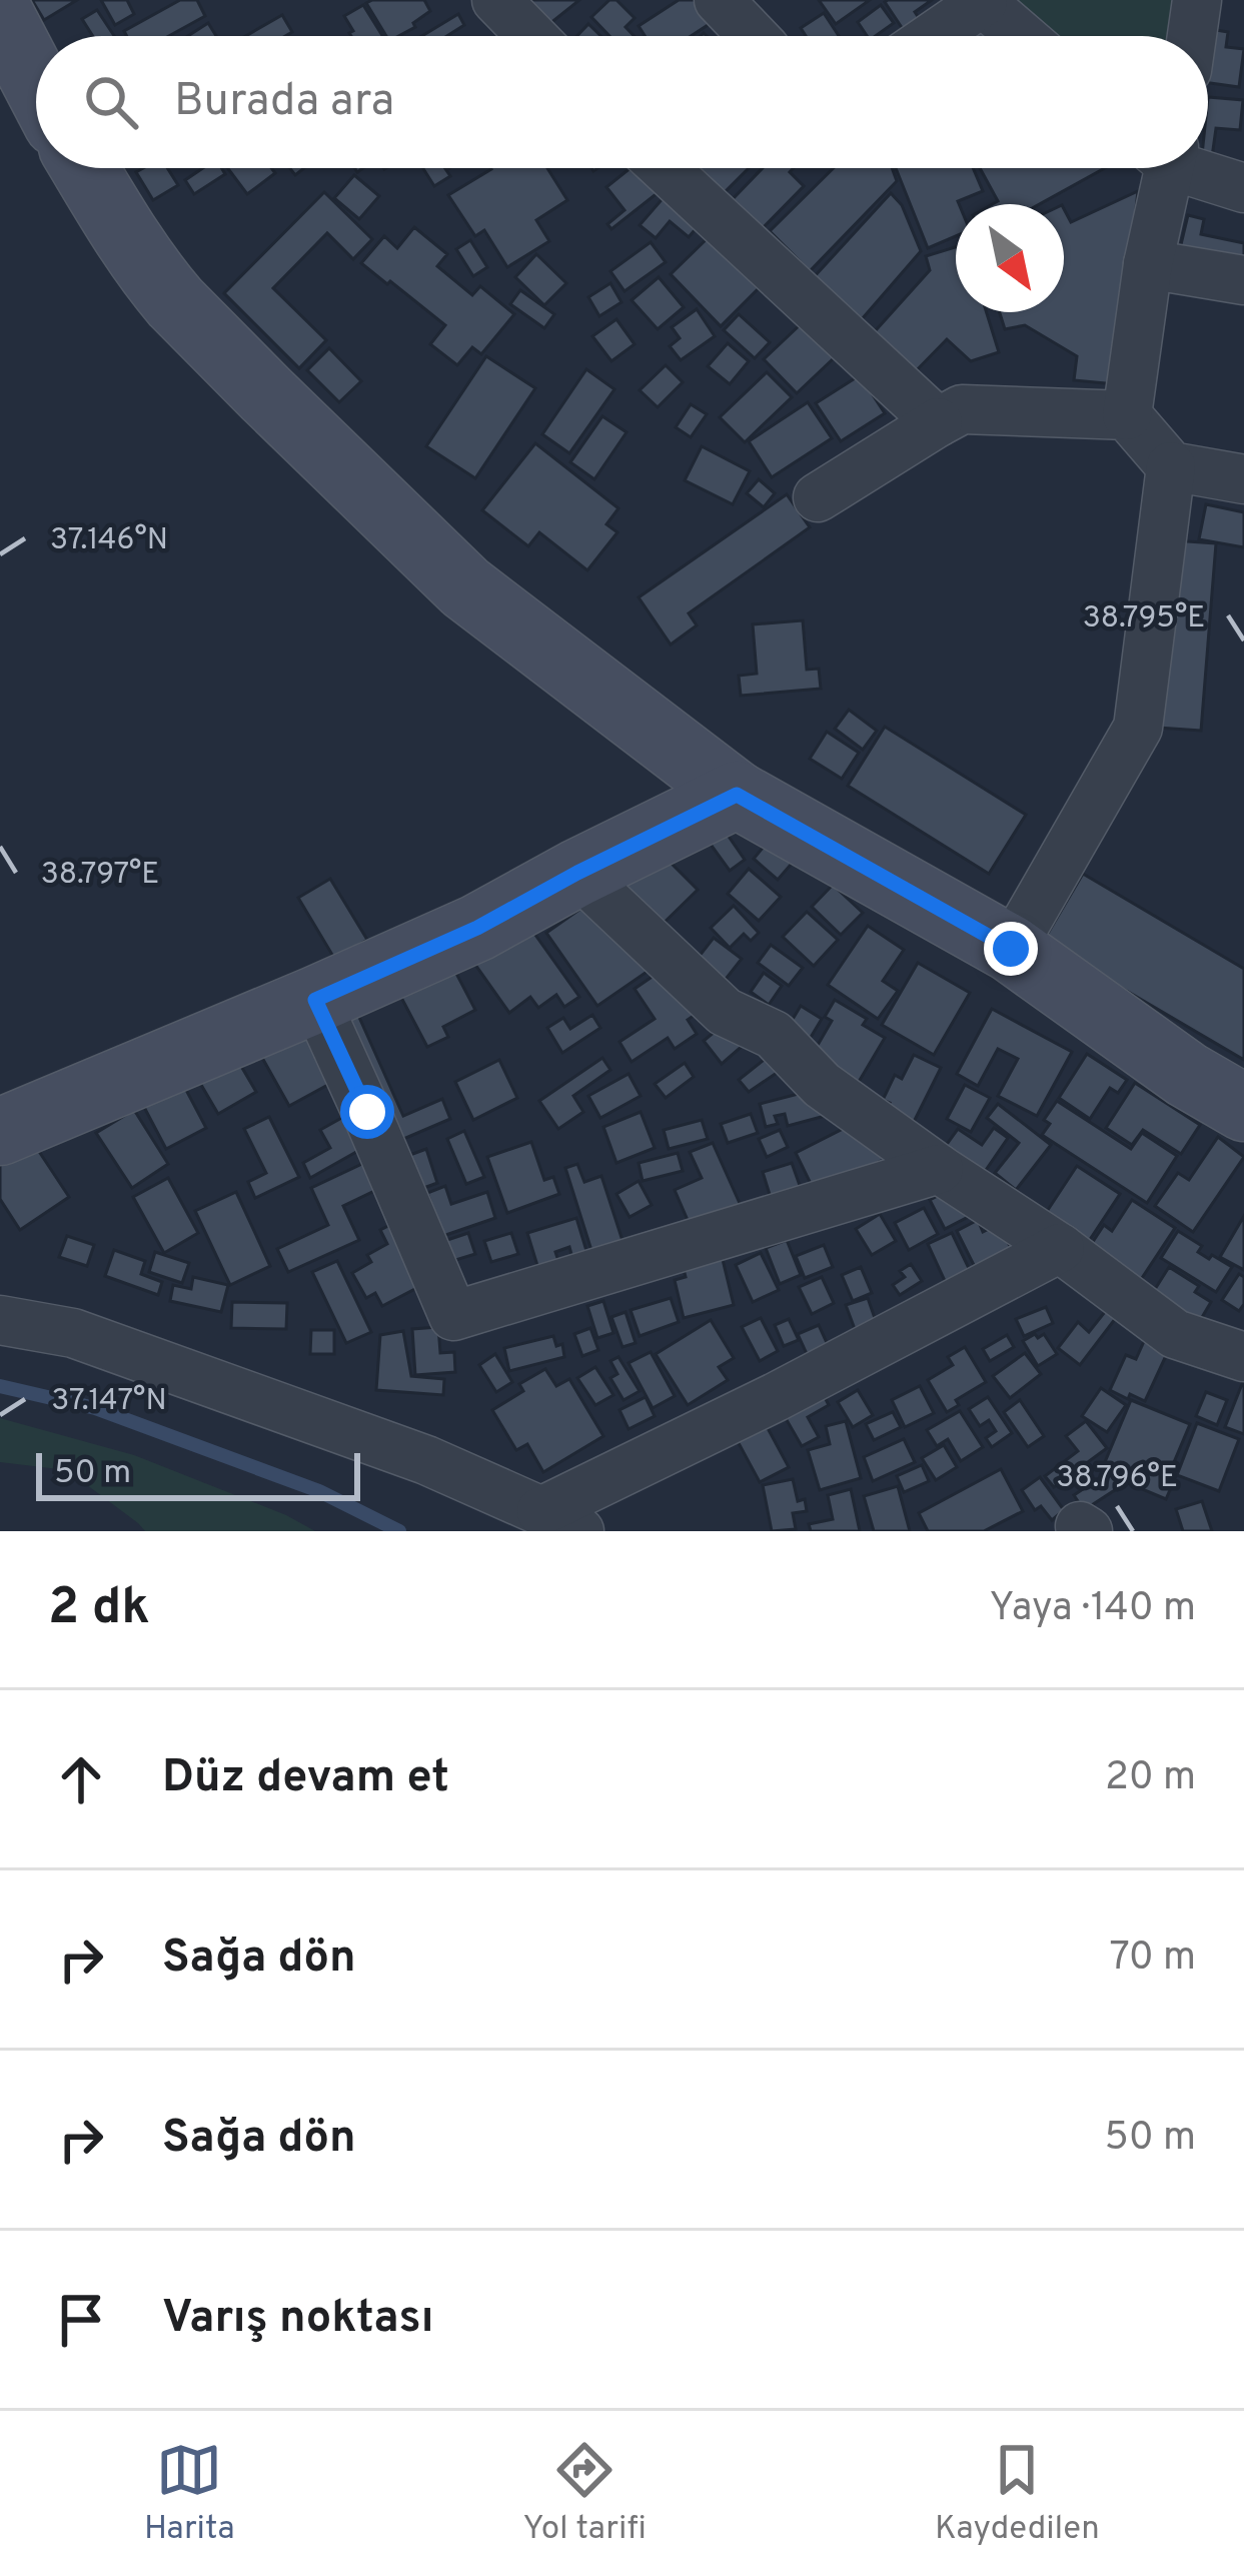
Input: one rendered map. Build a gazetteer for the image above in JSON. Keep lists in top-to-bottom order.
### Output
{
  "scale_bar": "50 m",
  "north": "bottom right",
  "page": {
    "search": "Burada ara",
    "scale": "50 m",
    "heading": ["2 dk", "Yaya · 140 m"],
    "list": [
      ["Düz devam et", "20 m"],
      ["Sağa dön", "70 m"],
      ["Sağa dön", "50 m"],
      "Varış noktası"
    ],
    "nav": ["Harita", "Yol tarifi", "Kaydedilen"]
  },
  "coordinates": [
    "37.146°N",
    "38.795°E",
    "38.797°E",
    "37.147°N",
    "38.796°E"
  ]
}
